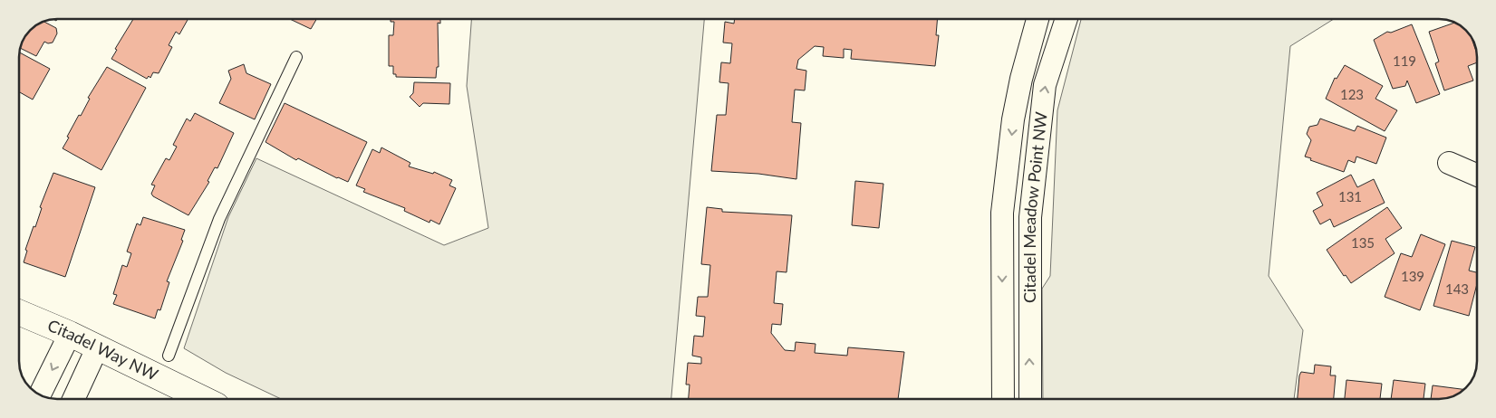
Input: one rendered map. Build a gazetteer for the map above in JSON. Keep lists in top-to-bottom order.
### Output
{
  "streets": {
    "street": ["Citadel Meadow Point NW", "Citadel Way NW"]
  },
  "house_numbers": [
    "119",
    "123",
    "131",
    "135",
    "139",
    "143"
  ]
}
